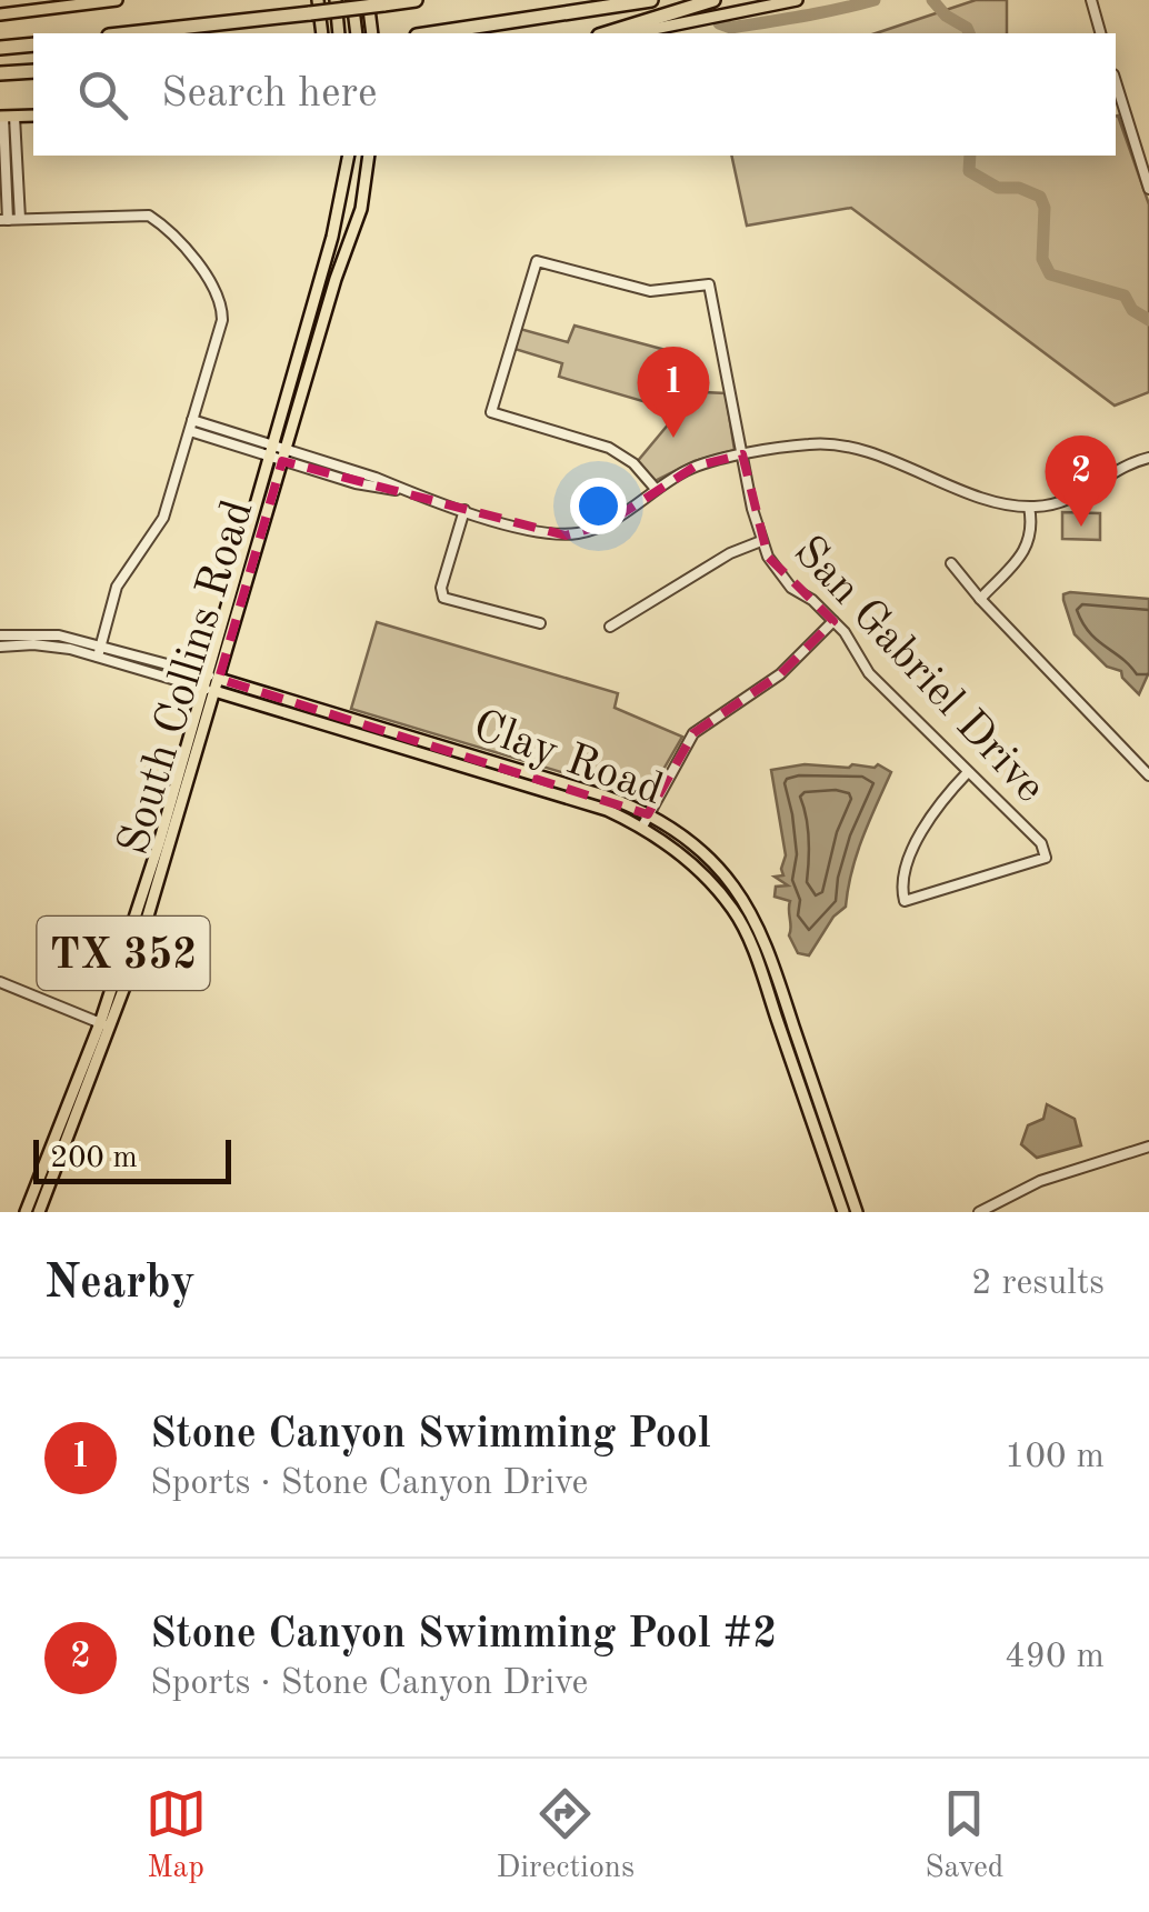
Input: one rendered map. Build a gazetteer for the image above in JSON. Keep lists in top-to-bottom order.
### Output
{
  "streets": {
    "main road": ["South Collins Road", "Clay Road", "TX 352"],
    "street": ["San Gabriel Drive"]
  },
  "crossings": [
    ["South Collins Road", "Clay Road"]
  ],
  "scale_bar": "200 m",
  "page": {
    "search": "Search here",
    "pins": ["1", "2"],
    "scale": "200 m",
    "heading": ["Nearby", "2 results"],
    "list": [
      {
        "mark": "1",
        "name": "Stone Canyon Swimming Pool",
        "note": "Sports · Stone Canyon Drive",
        "value": "100 m"
      },
      {
        "mark": "2",
        "name": "Stone Canyon Swimming Pool #2",
        "note": "Sports · Stone Canyon Drive",
        "value": "490 m"
      }
    ],
    "nav": ["Map", "Directions", "Saved"]
  }
}
